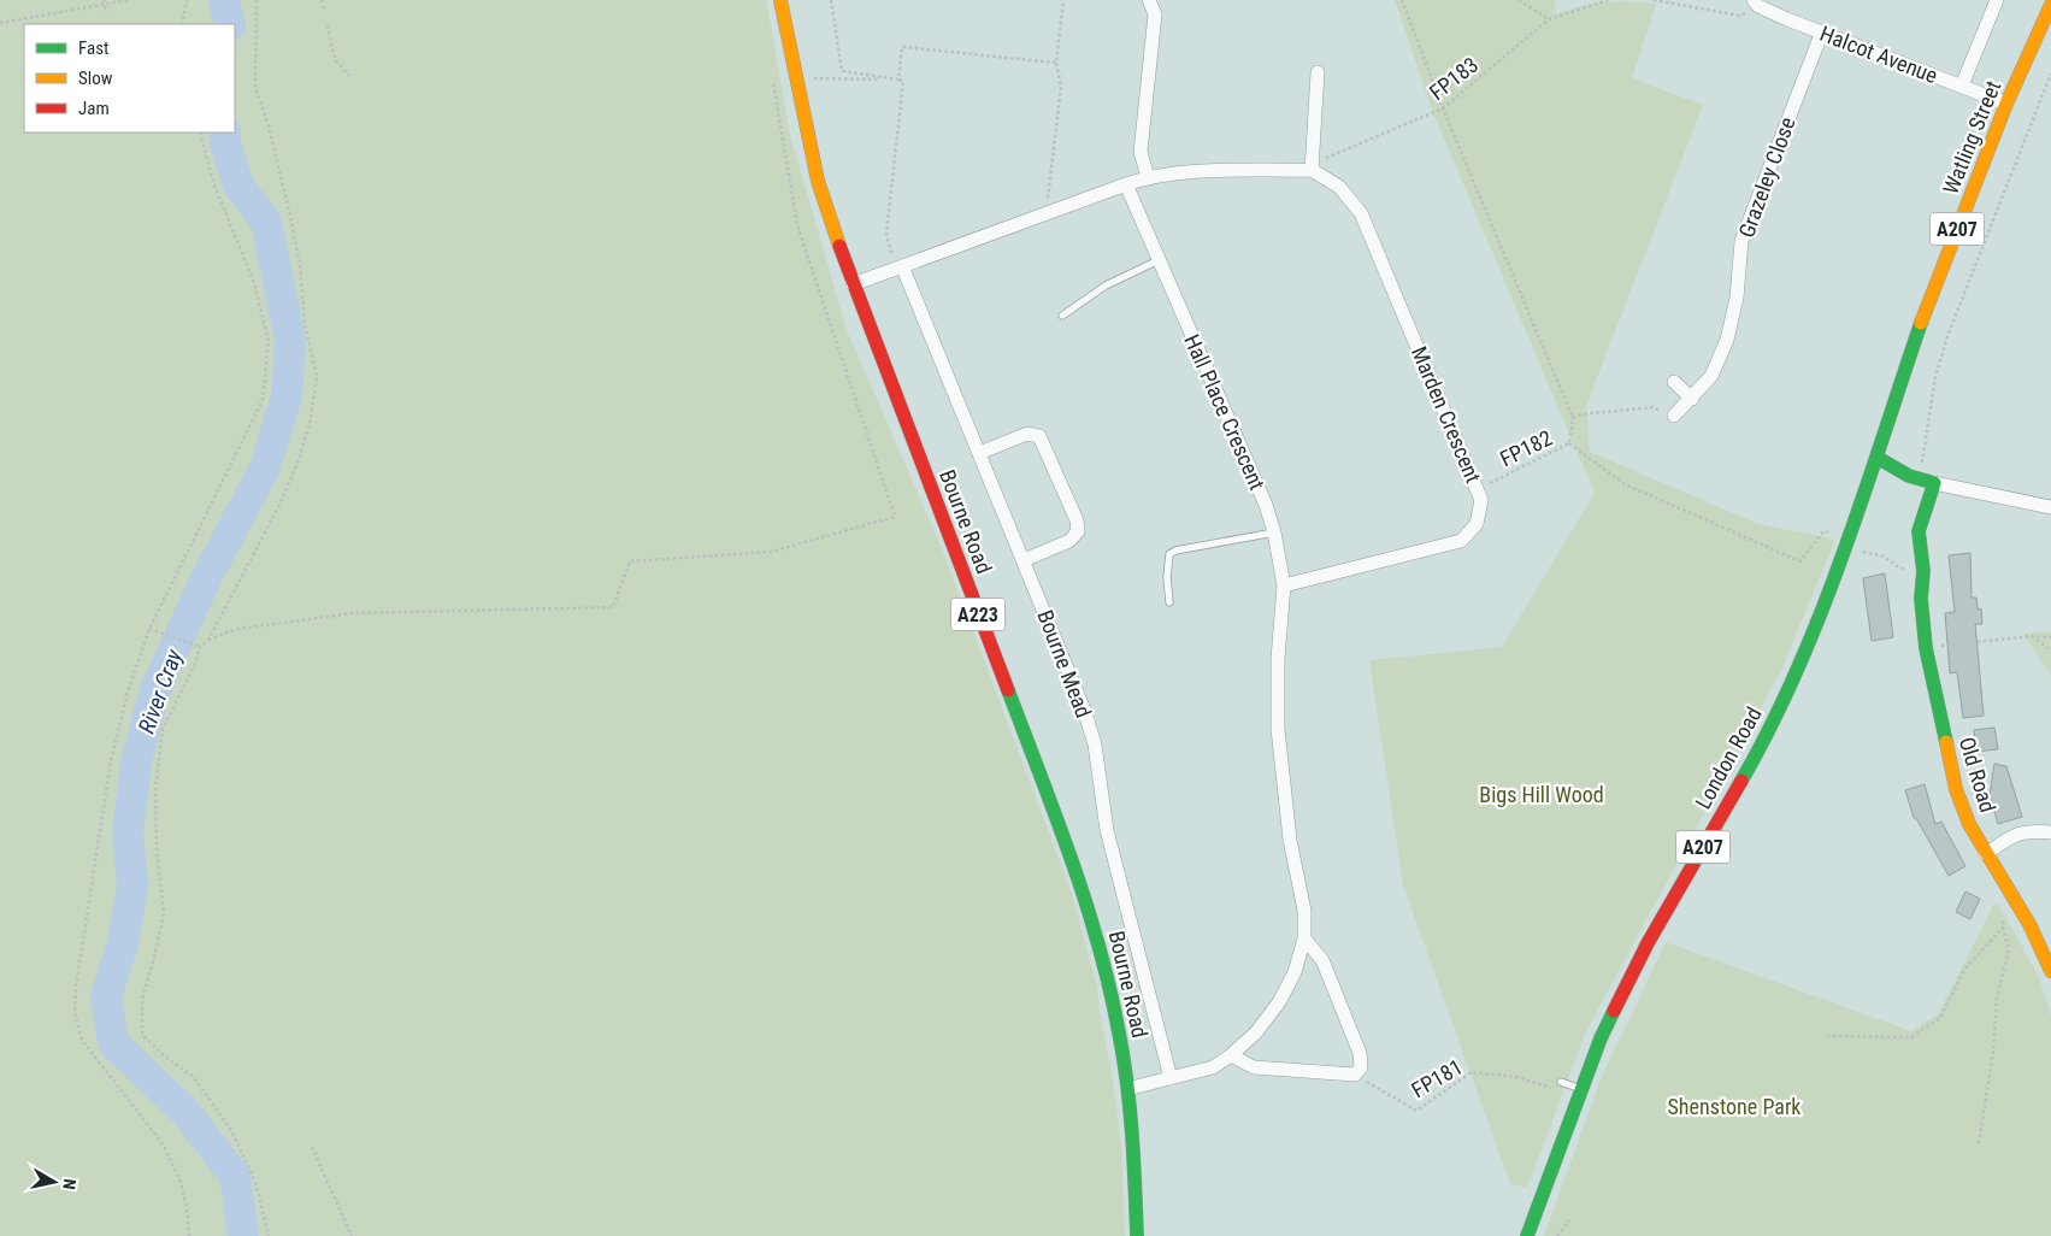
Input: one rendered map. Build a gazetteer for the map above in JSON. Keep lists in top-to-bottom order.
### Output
{
  "streets": {
    "main road": [
      "Watling Street",
      "A207",
      "Bourne Road",
      "A223",
      "London Road",
      "Old Road"
    ],
    "street": [
      "Halcot Avenue",
      "Grazeley Close",
      "Hall Place Crescent",
      "Marden Crescent",
      "Bourne Mead"
    ],
    "path": ["FP183", "FP182", "FP181"]
  },
  "crossings": [
    ["Halcot Avenue", "Watling Street"],
    ["Halcot Avenue", "Grazeley Close"],
    ["FP183", "Marden Crescent"],
    ["Watling Street", "London Road"],
    ["Grazeley Close", "FP182"],
    ["Hall Place Crescent", "Marden Crescent"],
    ["Hall Place Crescent", "Bourne Road"],
    ["Hall Place Crescent", "Bourne Mead"],
    ["Marden Crescent", "FP182"],
    ["London Road", "FP181"]
  ],
  "water": ["River Cray"],
  "parks": ["Bigs Hill Wood", "Shenstone Park"],
  "legend": ["Fast", "Slow", "Jam"],
  "north": "right"
}
